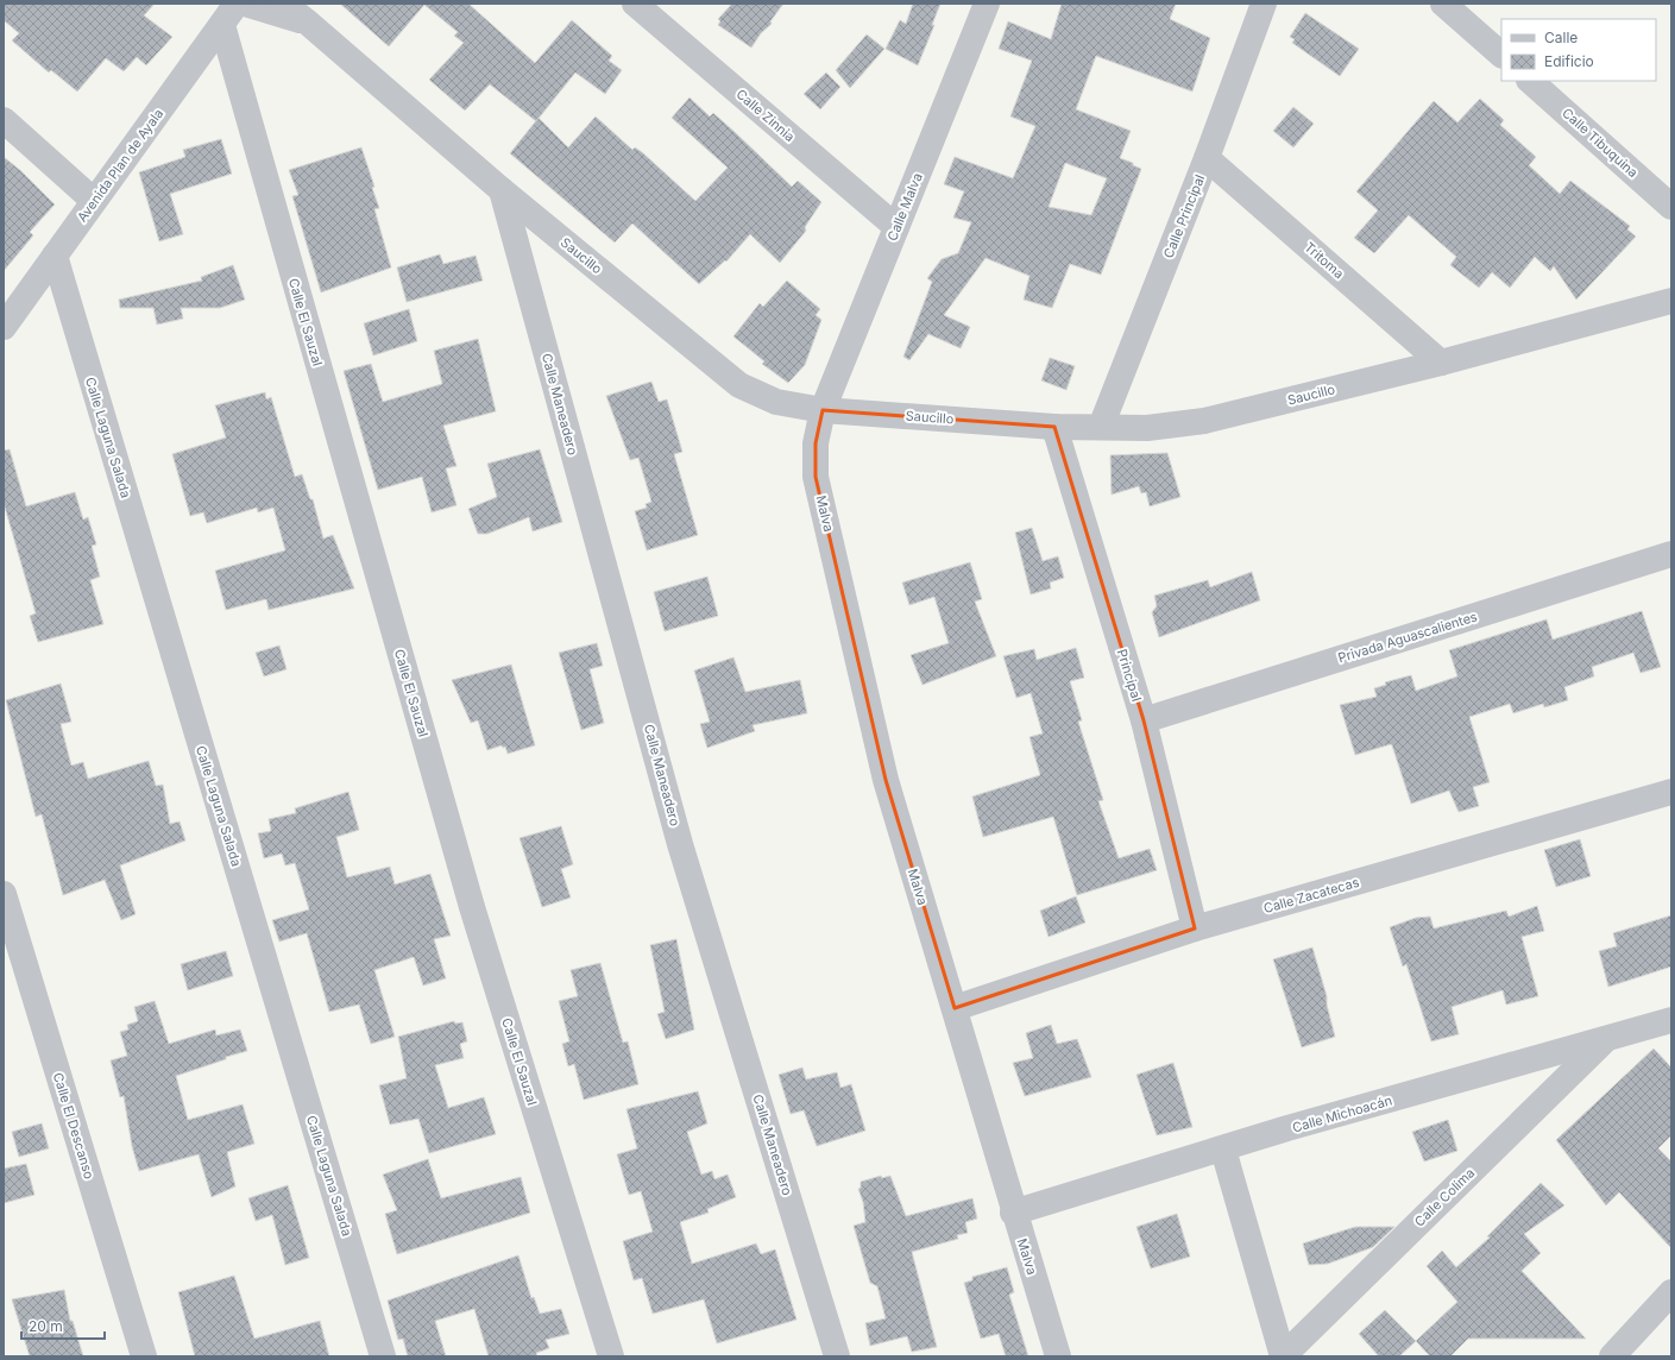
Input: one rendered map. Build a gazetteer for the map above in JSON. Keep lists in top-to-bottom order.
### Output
{
  "streets": {
    "street": [
      "Calle Zinnia",
      "Calle Tibuquina",
      "Avenida Plan de Ayala",
      "Calle Malva",
      "Calle Principal",
      "Saucillo",
      "Tritoma",
      "Calle El Sauzal",
      "Calle Maneadero",
      "Calle Laguna Salada",
      "Malva",
      "Privada Aguascalientes",
      "Principal",
      "Calle Zacatecas",
      "Calle Michoacán",
      "Calle El Descanso",
      "Calle Colima"
    ]
  },
  "crossings": [
    ["Calle Zinnia", "Calle Malva"],
    ["Avenida Plan de Ayala", "Calle El Sauzal"],
    ["Avenida Plan de Ayala", "Calle Laguna Salada"],
    ["Calle Malva", "Saucillo"],
    ["Calle Malva", "Malva"],
    ["Calle Principal", "Saucillo"],
    ["Calle Principal", "Tritoma"],
    ["Saucillo", "Tritoma"],
    ["Saucillo", "Calle Maneadero"],
    ["Saucillo", "Malva"],
    ["Saucillo", "Principal"],
    ["Malva", "Calle Zacatecas"],
    ["Malva", "Calle Michoacán"],
    ["Privada Aguascalientes", "Principal"],
    ["Principal", "Calle Zacatecas"],
    ["Calle Michoacán", "Calle Colima"]
  ],
  "legend": ["Calle", "Edificio"],
  "scale_bar": "20 m"
}
